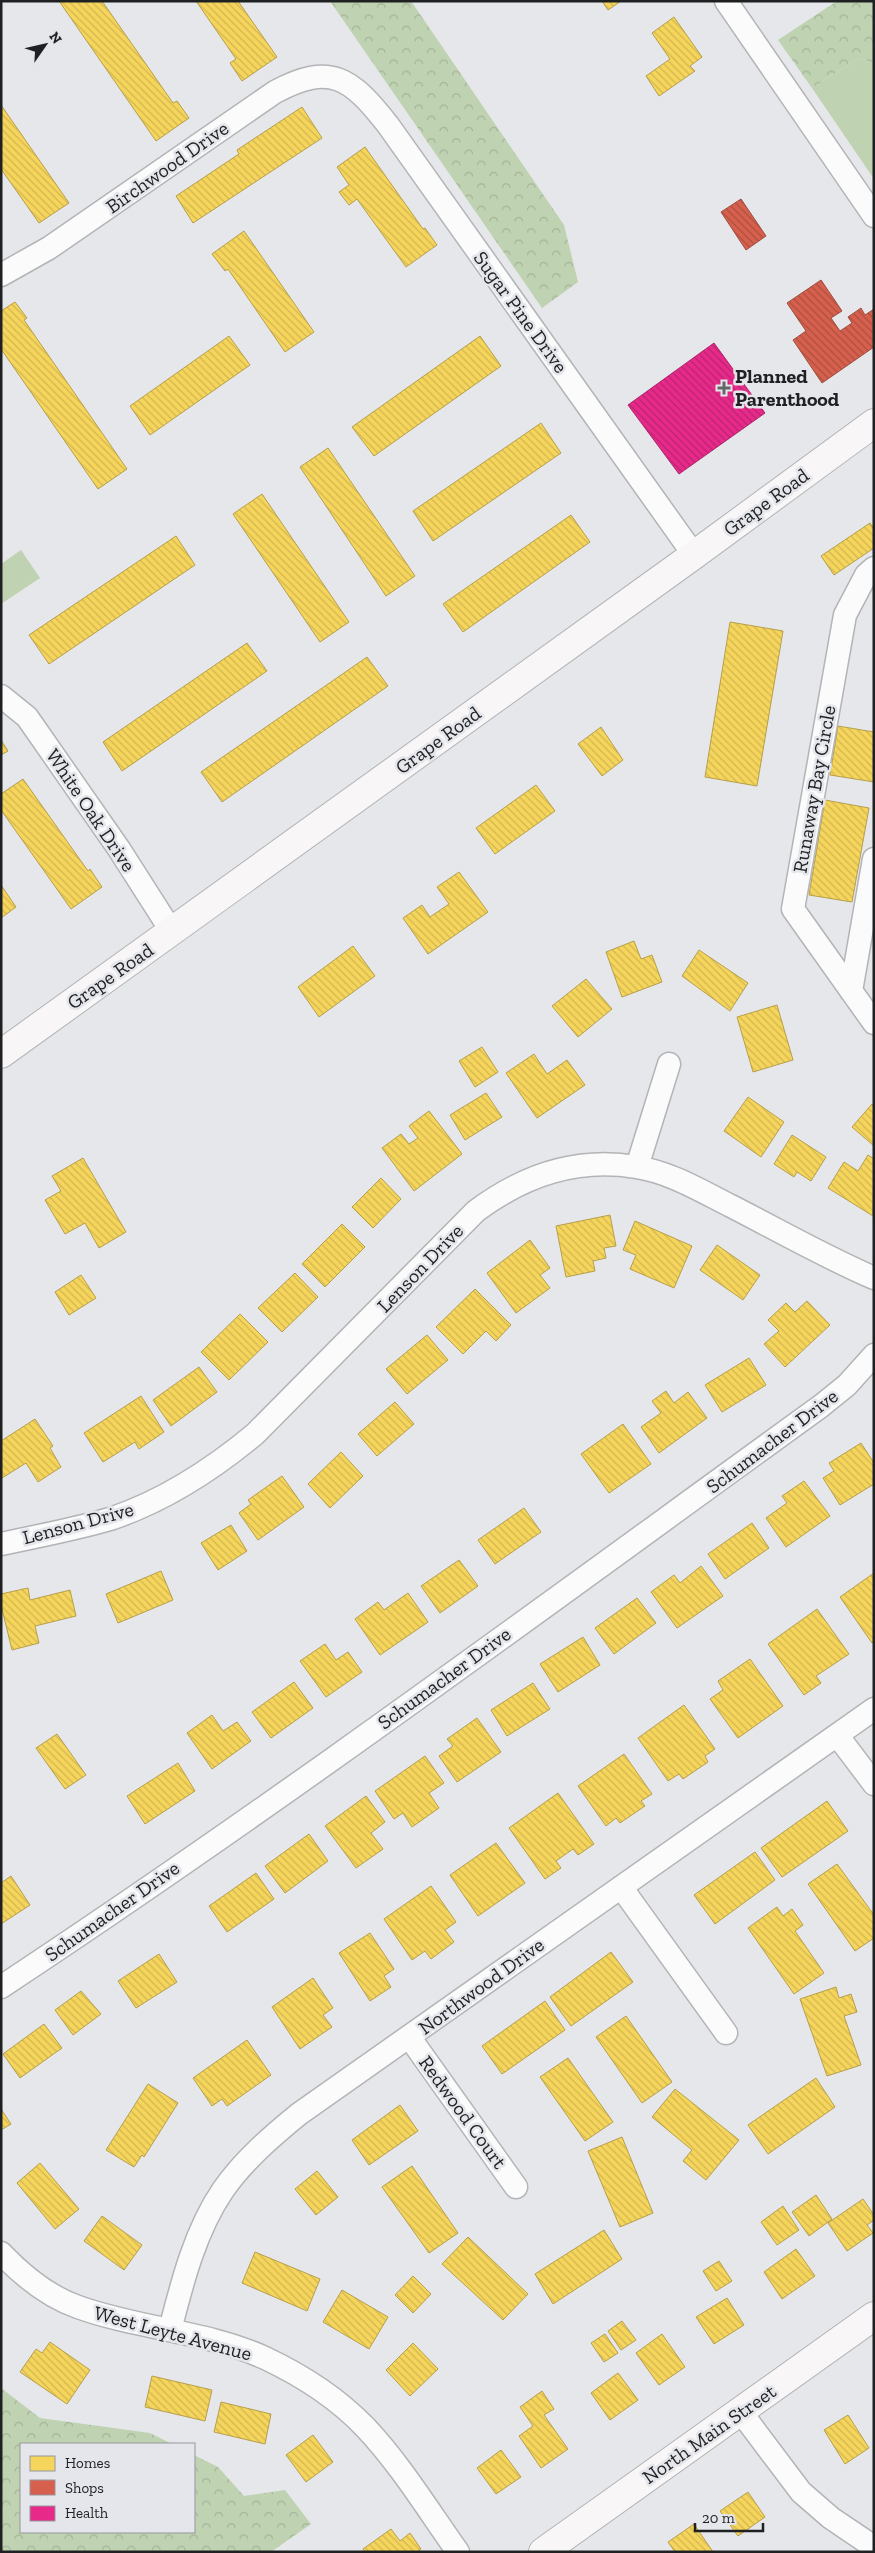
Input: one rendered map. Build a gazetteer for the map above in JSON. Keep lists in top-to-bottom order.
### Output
{
  "streets": {
    "main road": ["Grape Road", "North Main Street"],
    "street": [
      "Birchwood Drive",
      "Sugar Pine Drive",
      "Runaway Bay Circle",
      "White Oak Drive",
      "Lenson Drive",
      "Schumacher Drive",
      "Northwood Drive",
      "Redwood Court",
      "West Leyte Avenue"
    ]
  },
  "crossings": [
    ["Birchwood Drive", "Sugar Pine Drive"],
    ["Sugar Pine Drive", "Grape Road"],
    ["Grape Road", "White Oak Drive"],
    ["Northwood Drive", "Redwood Court"],
    ["Northwood Drive", "West Leyte Avenue"]
  ],
  "places": {
    "health": ["Planned Parenthood"]
  },
  "legend": ["Homes", "Shops", "Health"],
  "scale_bar": "20 m",
  "north": "top right"
}
